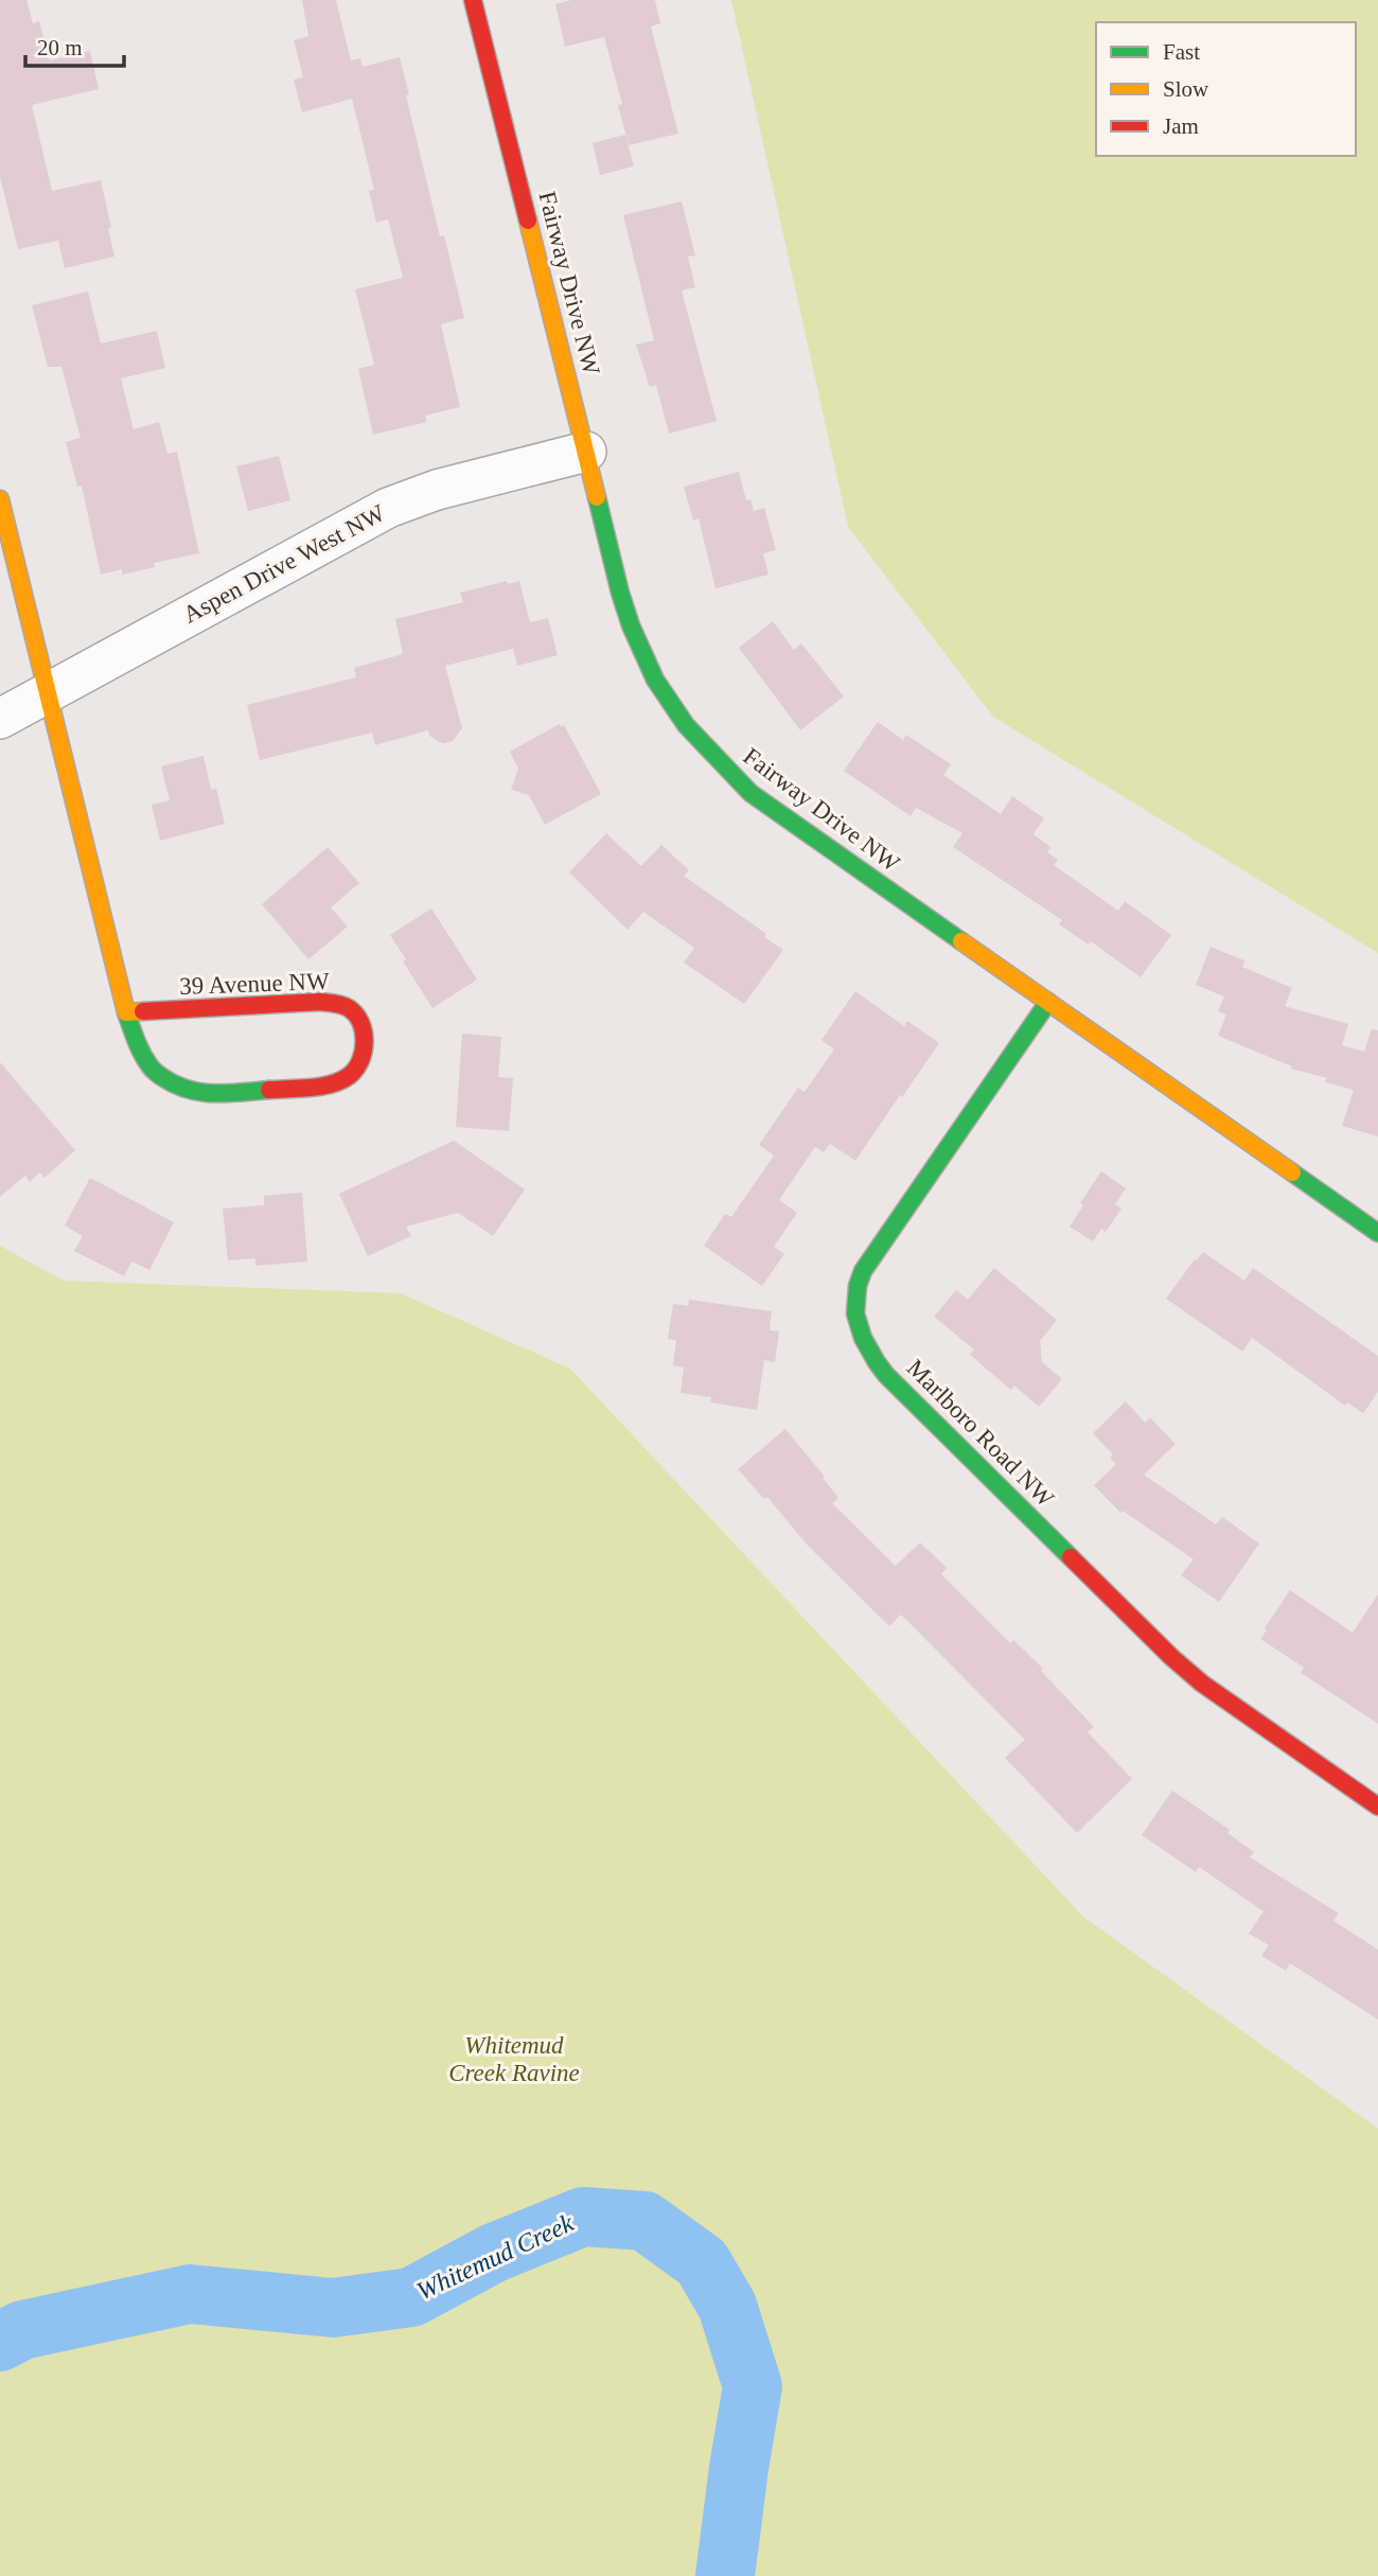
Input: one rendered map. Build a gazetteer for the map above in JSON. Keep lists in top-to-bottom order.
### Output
{
  "streets": {
    "street": [
      "Fairway Drive NW",
      "Aspen Drive West NW",
      "39 Avenue NW",
      "Marlboro Road NW"
    ]
  },
  "crossings": [
    ["Fairway Drive NW", "Aspen Drive West NW"],
    ["Fairway Drive NW", "Marlboro Road NW"],
    ["Aspen Drive West NW", "39 Avenue NW"]
  ],
  "water": ["Whitemud Creek"],
  "parks": ["Whitemud Creek Ravine"],
  "legend": ["Fast", "Slow", "Jam"],
  "scale_bar": "20 m"
}
